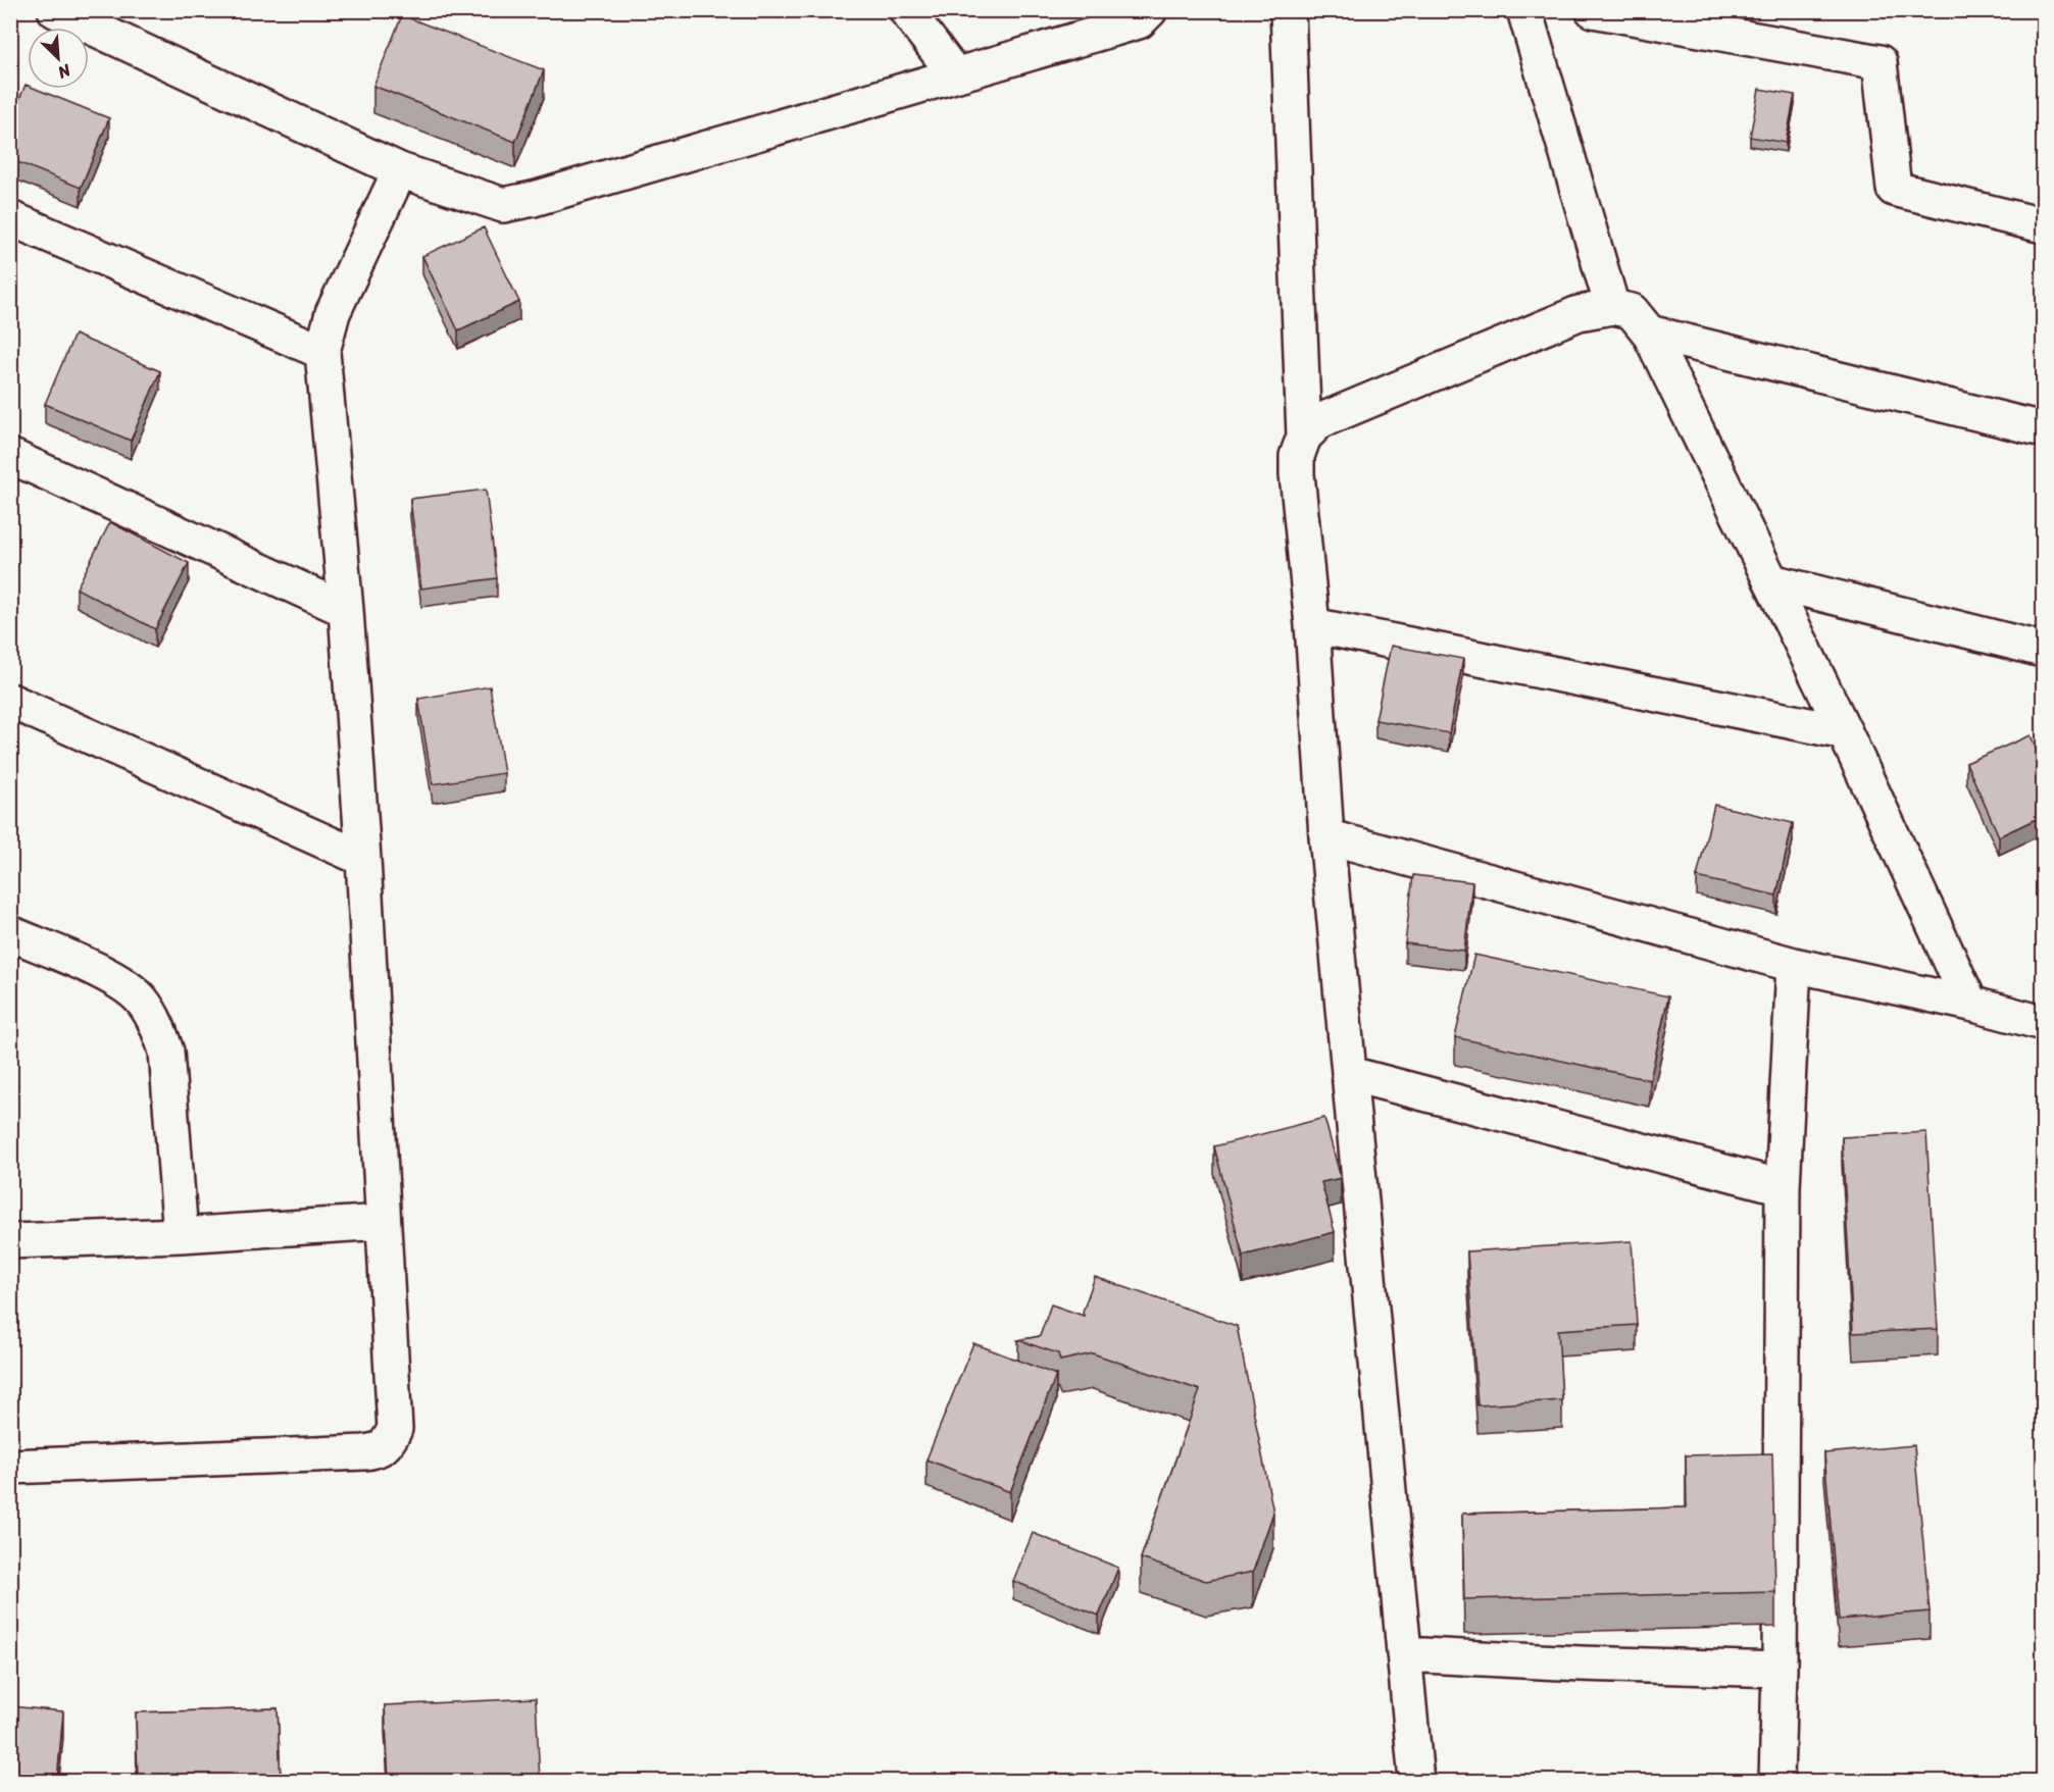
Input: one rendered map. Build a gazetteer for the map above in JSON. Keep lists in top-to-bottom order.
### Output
{
  "north": "bottom right"
}
